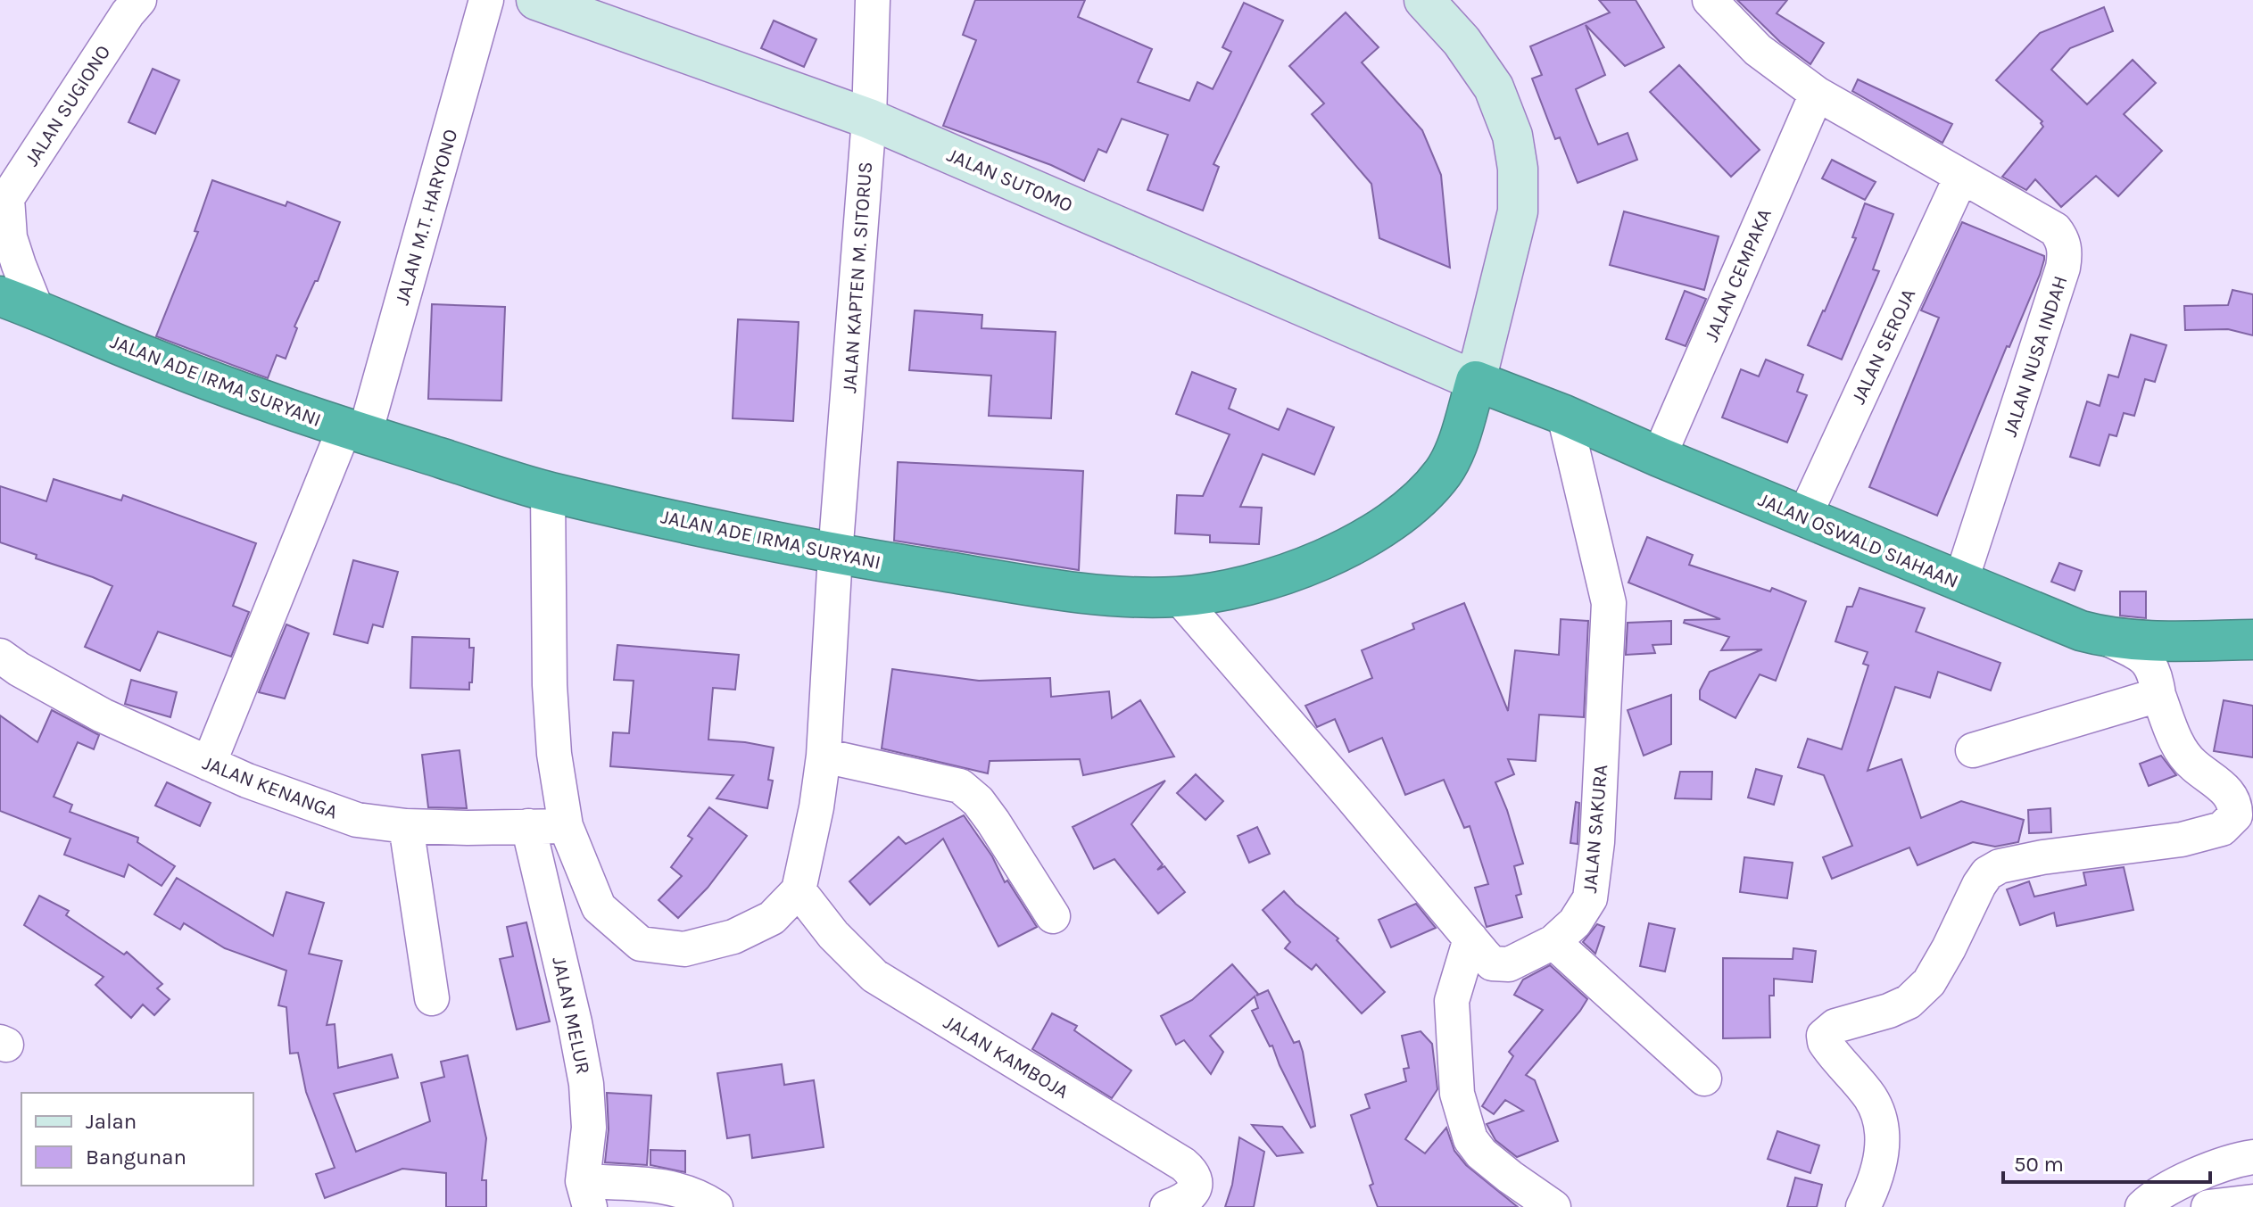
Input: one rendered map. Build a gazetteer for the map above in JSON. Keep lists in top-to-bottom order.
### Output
{
  "streets": {
    "highway": ["JALAN ADE IRMA SURYANI", "JALAN OSWALD SIAHAAN"],
    "street": [
      "JALAN SUGIONO",
      "JALAN SUTOMO",
      "JALAN M.T. HARYONO",
      "JALAN CEMPAKA",
      "JALAN KAPTEN M. SITORUS",
      "JALAN SEROJA",
      "JALAN NUSA INDAH",
      "JALAN KENANGA",
      "JALAN SAKURA",
      "JALAN MELUR",
      "JALAN KAMBOJA"
    ]
  },
  "crossings": [
    ["JALAN SUGIONO", "JALAN ADE IRMA SURYANI"],
    ["JALAN SUTOMO", "JALAN KAPTEN M. SITORUS"],
    ["JALAN SUTOMO", "JALAN ADE IRMA SURYANI"],
    ["JALAN SUTOMO", "JALAN OSWALD SIAHAAN"],
    ["JALAN M.T. HARYONO", "JALAN ADE IRMA SURYANI"],
    ["JALAN M.T. HARYONO", "JALAN KENANGA"],
    ["JALAN CEMPAKA", "JALAN NUSA INDAH"],
    ["JALAN CEMPAKA", "JALAN OSWALD SIAHAAN"],
    ["JALAN KAPTEN M. SITORUS", "JALAN ADE IRMA SURYANI"],
    ["JALAN KAPTEN M. SITORUS", "JALAN KAMBOJA"],
    ["JALAN SEROJA", "JALAN NUSA INDAH"],
    ["JALAN SEROJA", "JALAN OSWALD SIAHAAN"],
    ["JALAN NUSA INDAH", "JALAN OSWALD SIAHAAN"],
    ["JALAN ADE IRMA SURYANI", "JALAN OSWALD SIAHAAN"],
    ["JALAN ADE IRMA SURYANI", "JALAN SAKURA"],
    ["JALAN OSWALD SIAHAAN", "JALAN SAKURA"],
    ["JALAN KENANGA", "JALAN MELUR"]
  ],
  "legend": ["Jalan", "Bangunan"],
  "scale_bar": "50 m"
}
